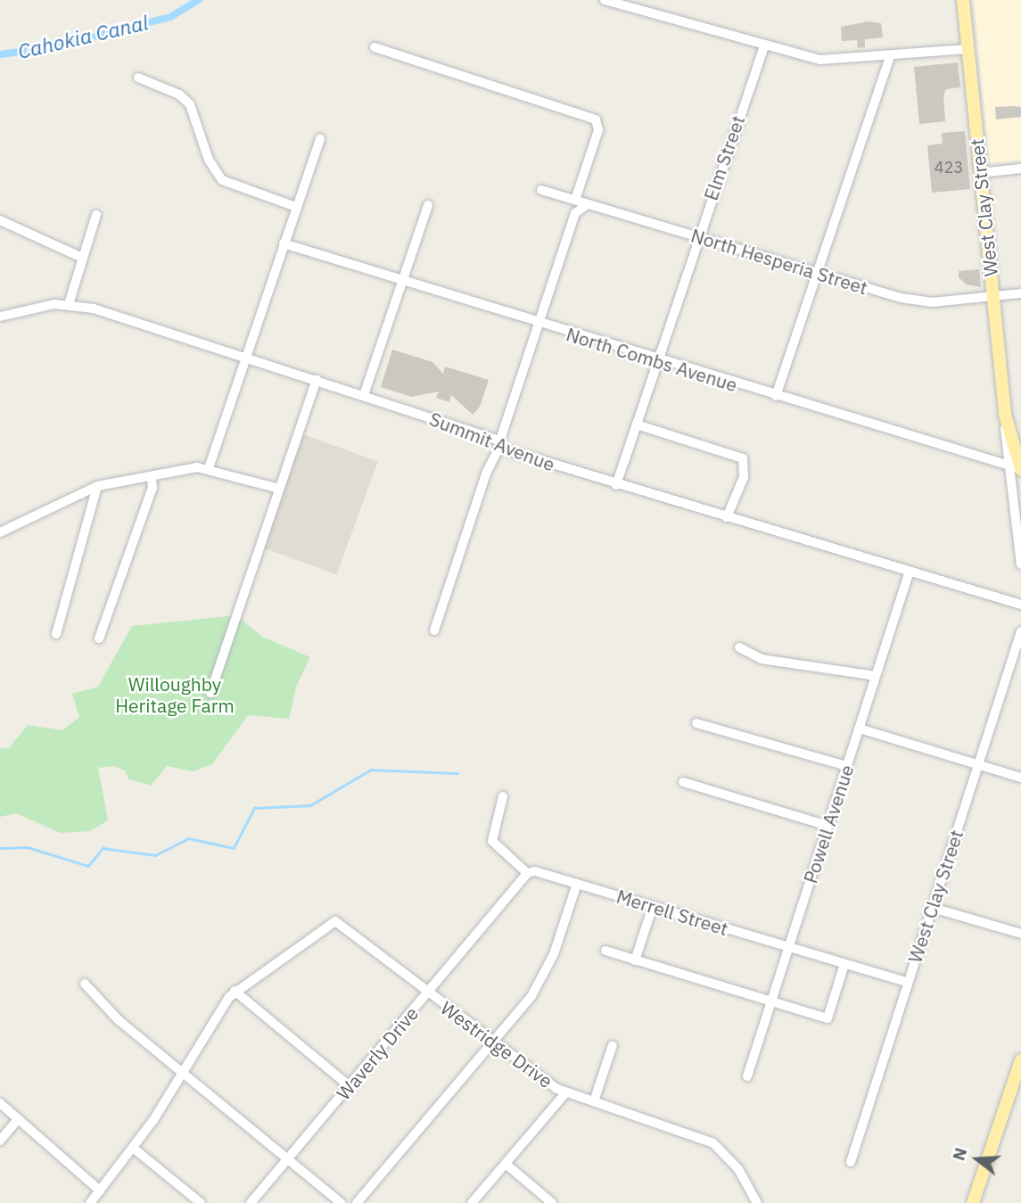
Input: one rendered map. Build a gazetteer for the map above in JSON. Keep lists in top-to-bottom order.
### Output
{
  "streets": {
    "main road": ["West Clay Street"],
    "street": [
      "Elm Street",
      "North Hesperia Street",
      "North Combs Avenue",
      "Summit Avenue",
      "Powell Avenue",
      "Merrell Street",
      "Westridge Drive",
      "Waverly Drive"
    ]
  },
  "crossings": [
    ["Elm Street", "North Hesperia Street"],
    ["Elm Street", "North Combs Avenue"],
    ["Elm Street", "Summit Avenue"],
    ["West Clay Street", "North Hesperia Street"],
    ["West Clay Street", "North Combs Avenue"],
    ["West Clay Street", "Merrell Street"],
    ["Summit Avenue", "Powell Avenue"],
    ["Powell Avenue", "Merrell Street"],
    ["Merrell Street", "Waverly Drive"],
    ["Westridge Drive", "Waverly Drive"]
  ],
  "water": ["Cahokia Canal"],
  "parks": ["Willoughby Heritage Farm"],
  "house_numbers": ["423"],
  "north": "left"
}
